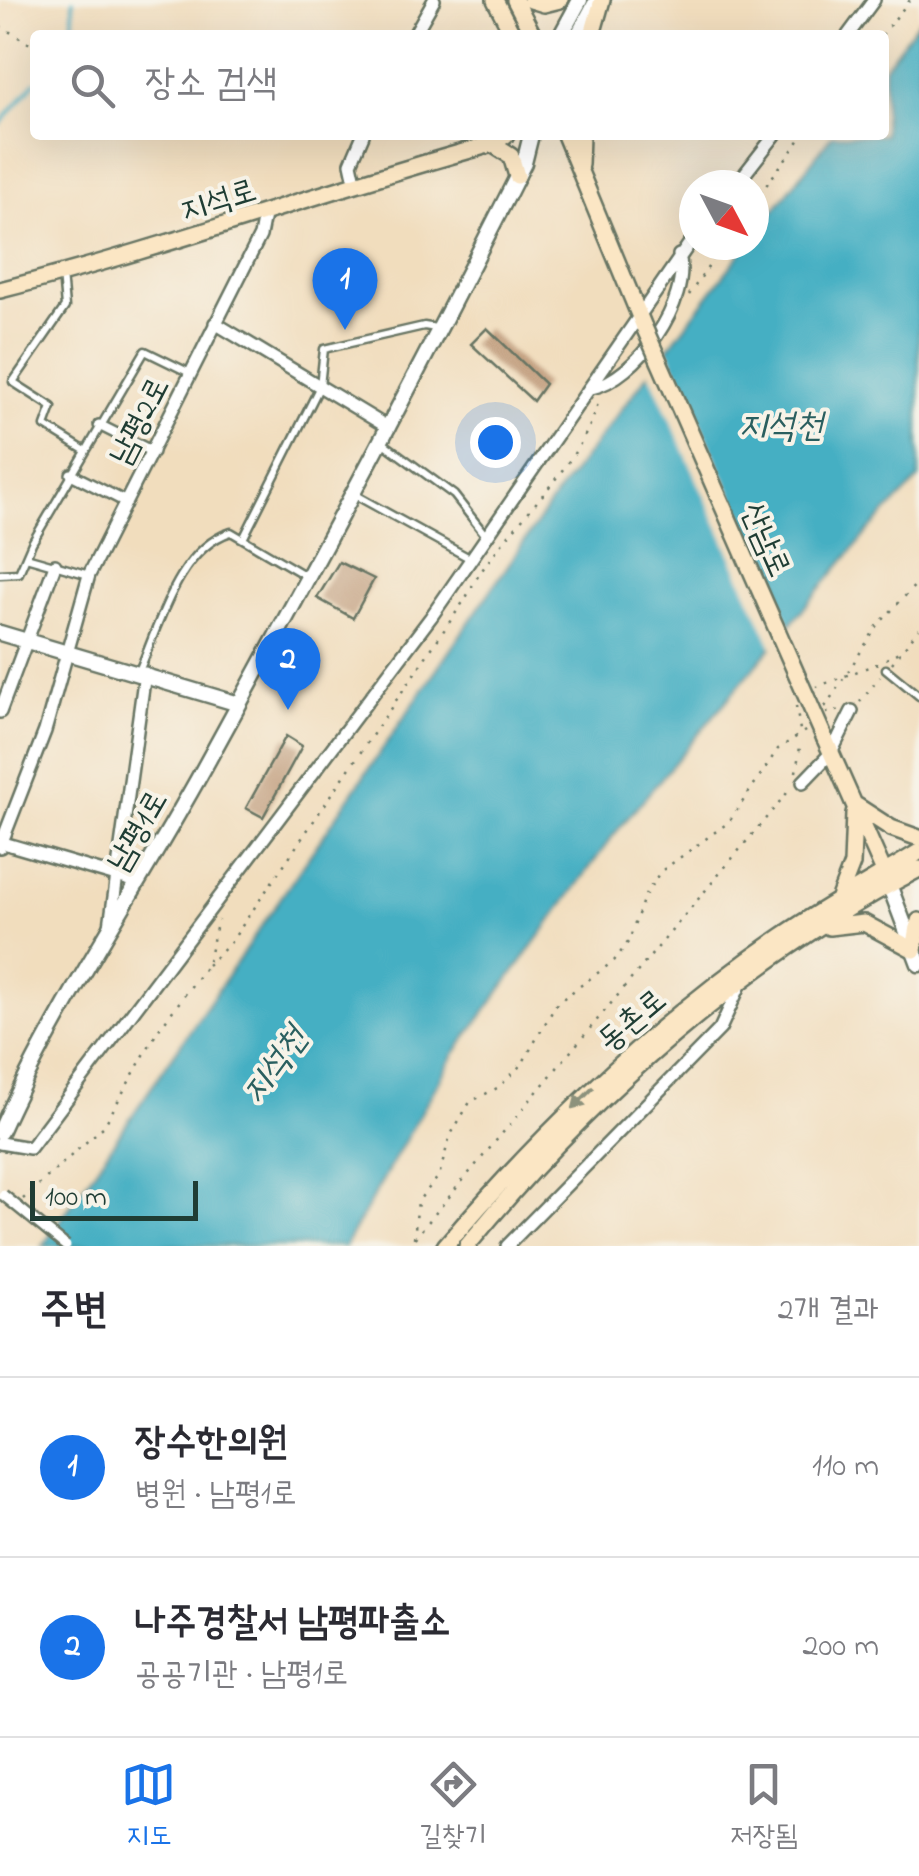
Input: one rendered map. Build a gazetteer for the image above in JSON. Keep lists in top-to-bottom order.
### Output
{
  "streets": {
    "main road": ["지석로", "산남로", "동촌로"],
    "street": ["남평2로", "남평1로"]
  },
  "crossings": [
    ["지석로", "남평2로"],
    ["남평2로", "남평1로"],
    ["산남로", "동촌로"]
  ],
  "water": ["지석천"],
  "scale_bar": "100 m",
  "north": "bottom right",
  "page": {
    "search": "장소 검색",
    "pins": ["1", "2"],
    "scale": "100 m",
    "heading": ["주변", "2개 결과"],
    "list": [
      {
        "mark": "1",
        "name": "장수한의원",
        "note": "병원 · 남평1로",
        "value": "110 m"
      },
      {
        "mark": "2",
        "name": "나주경찰서 남평파출소",
        "note": "공공기관 · 남평1로",
        "value": "200 m"
      }
    ],
    "nav": ["지도", "길찾기", "저장됨"]
  }
}
